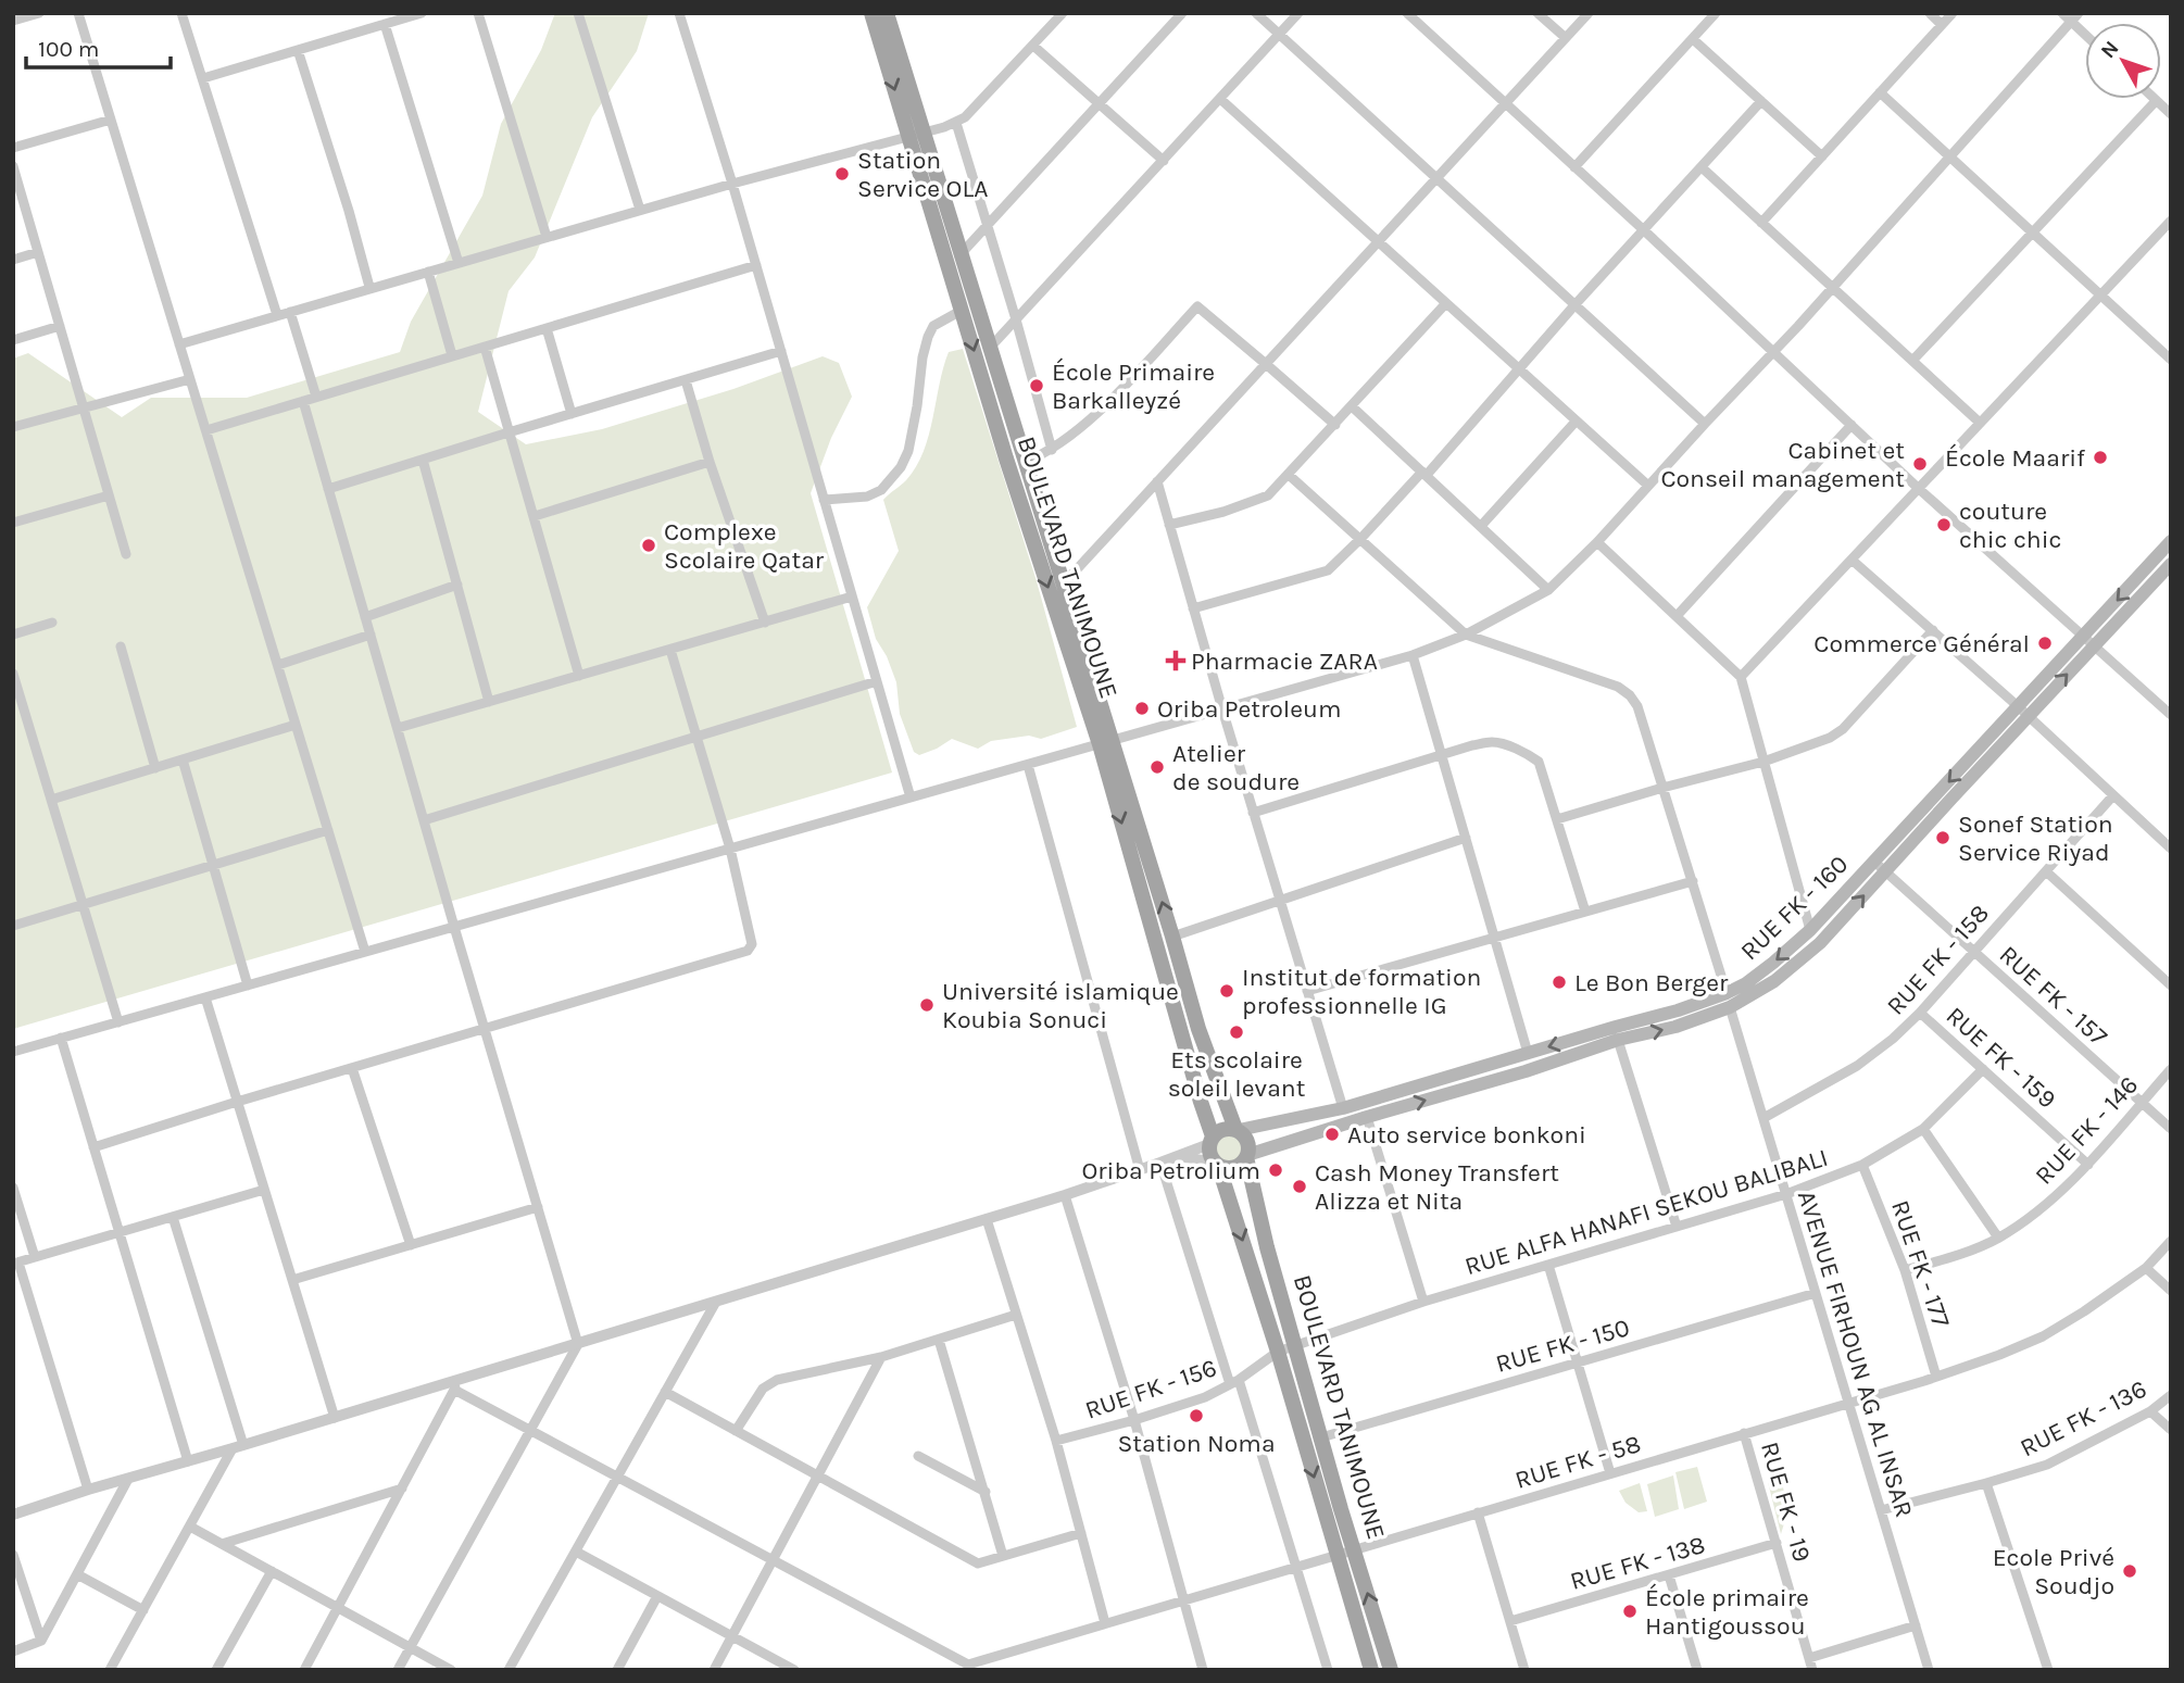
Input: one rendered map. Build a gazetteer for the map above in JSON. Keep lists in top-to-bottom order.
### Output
{
  "streets": {
    "main road": ["BOULEVARD TANIMOUNE", "RUE FK - 160"],
    "street": [
      "RUE FK - 158",
      "RUE FK - 157",
      "RUE FK - 159",
      "RUE FK - 146",
      "RUE ALFA HANAFI SEKOU BALIBALI",
      "RUE FK - 177",
      "RUE FK - 150",
      "AVENUE FIRHOUN AG AL INSAR",
      "RUE FK - 156",
      "RUE FK - 136",
      "RUE FK - 58",
      "RUE FK - 19",
      "RUE FK - 138"
    ]
  },
  "crossings": [
    ["BOULEVARD TANIMOUNE", "RUE FK - 160"],
    ["BOULEVARD TANIMOUNE", "RUE ALFA HANAFI SEKOU BALIBALI"],
    ["BOULEVARD TANIMOUNE", "RUE FK - 150"],
    ["BOULEVARD TANIMOUNE", "RUE FK - 156"],
    ["BOULEVARD TANIMOUNE", "RUE FK - 58"],
    ["RUE FK - 160", "RUE FK - 157"],
    ["RUE FK - 160", "AVENUE FIRHOUN AG AL INSAR"],
    ["RUE FK - 158", "RUE FK - 157"],
    ["RUE FK - 158", "RUE FK - 159"],
    ["RUE FK - 158", "AVENUE FIRHOUN AG AL INSAR"],
    ["RUE FK - 157", "RUE FK - 146"],
    ["RUE FK - 159", "RUE FK - 146"],
    ["RUE FK - 159", "RUE ALFA HANAFI SEKOU BALIBALI"],
    ["RUE FK - 146", "RUE FK - 177"],
    ["RUE ALFA HANAFI SEKOU BALIBALI", "RUE FK - 177"],
    ["RUE ALFA HANAFI SEKOU BALIBALI", "AVENUE FIRHOUN AG AL INSAR"],
    ["RUE ALFA HANAFI SEKOU BALIBALI", "RUE FK - 156"],
    ["RUE FK - 177", "RUE FK - 58"],
    ["RUE FK - 150", "AVENUE FIRHOUN AG AL INSAR"],
    ["AVENUE FIRHOUN AG AL INSAR", "RUE FK - 136"],
    ["AVENUE FIRHOUN AG AL INSAR", "RUE FK - 58"],
    ["RUE FK - 58", "RUE FK - 19"],
    ["RUE FK - 19", "RUE FK - 138"]
  ],
  "places": {
    "other": [
      "Station Service OLA",
      "École Primaire Barkalleyzé",
      "École Maarif",
      "Cabinet et Conseil management",
      "couture chic chic",
      "Complexe Scolaire Qatar",
      "Commerce Général",
      "Oriba Petroleum",
      "Atelier de soudure",
      "Sonef Station Service Riyad",
      "Le Bon Berger",
      "Institut de formation professionnelle IG",
      "Université islamique Koubia Sonuci",
      "Ets scolaire soleil levant",
      "Auto service bonkoni",
      "Oriba Petrolium",
      "Cash Money Transfert Alizza et Nita",
      "Station Noma",
      "Ecole Privé Soudjo",
      "École primaire Hantigoussou"
    ],
    "health": ["Pharmacie ZARA"]
  },
  "scale_bar": "100 m",
  "north": "top left"
}
